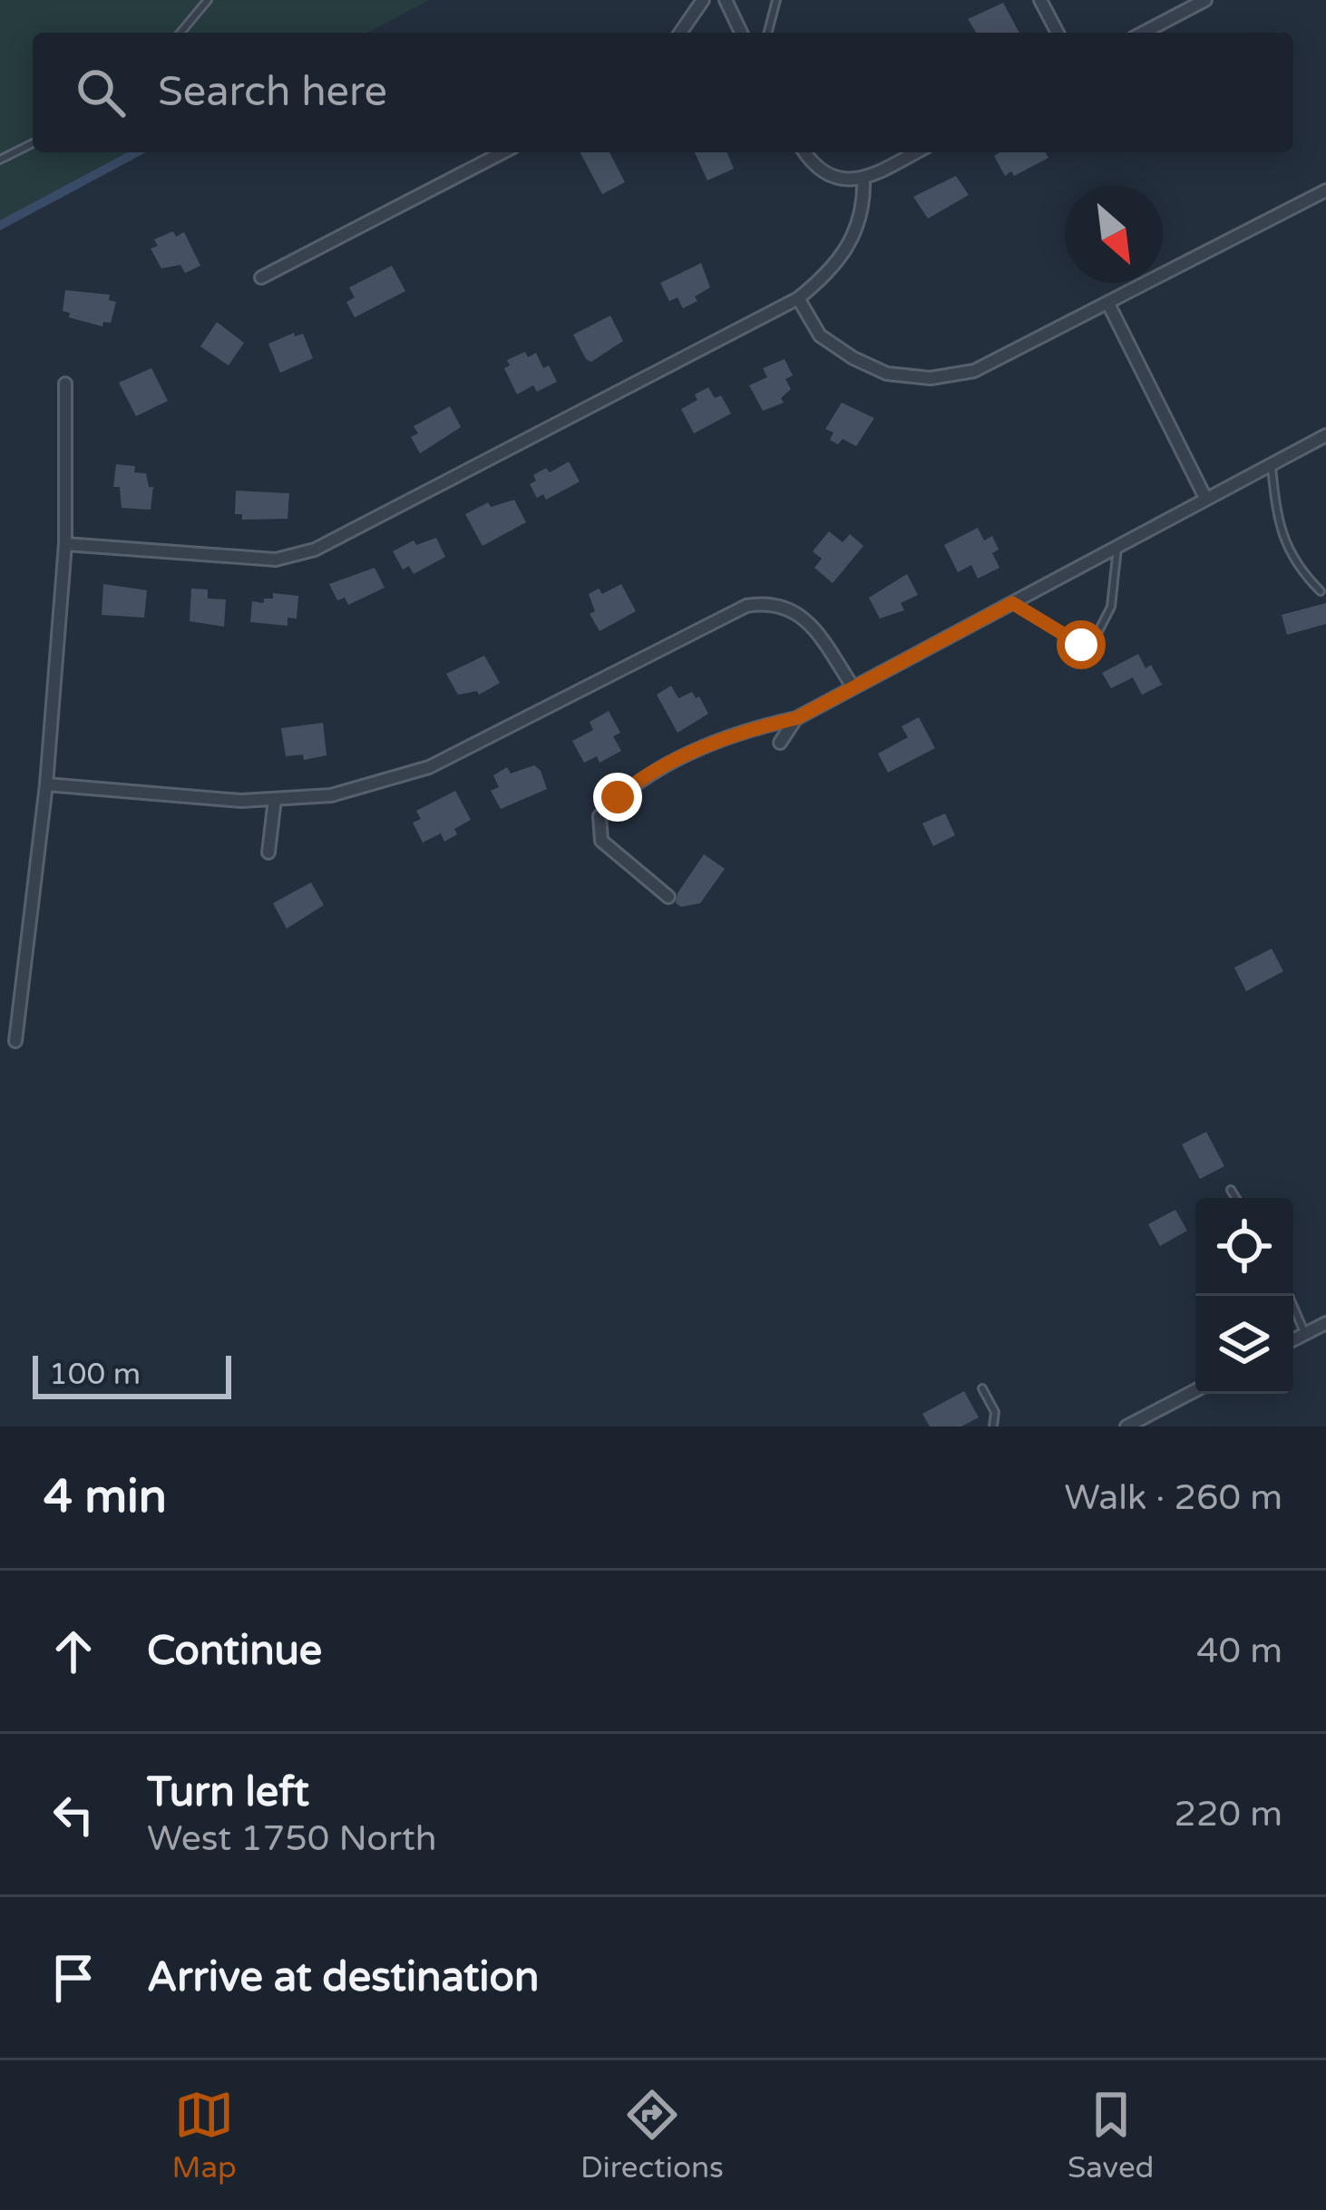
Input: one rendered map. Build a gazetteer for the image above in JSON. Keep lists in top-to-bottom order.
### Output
{
  "scale_bar": "100 m",
  "north": "bottom right",
  "page": {
    "search": "Search here",
    "scale": "100 m",
    "heading": ["4 min", "Walk · 260 m"],
    "list": [
      ["Continue", "40 m"],
      ["Turn left", "West 1750 North", "220 m"],
      "Arrive at destination"
    ],
    "nav": ["Map", "Directions", "Saved"]
  }
}
